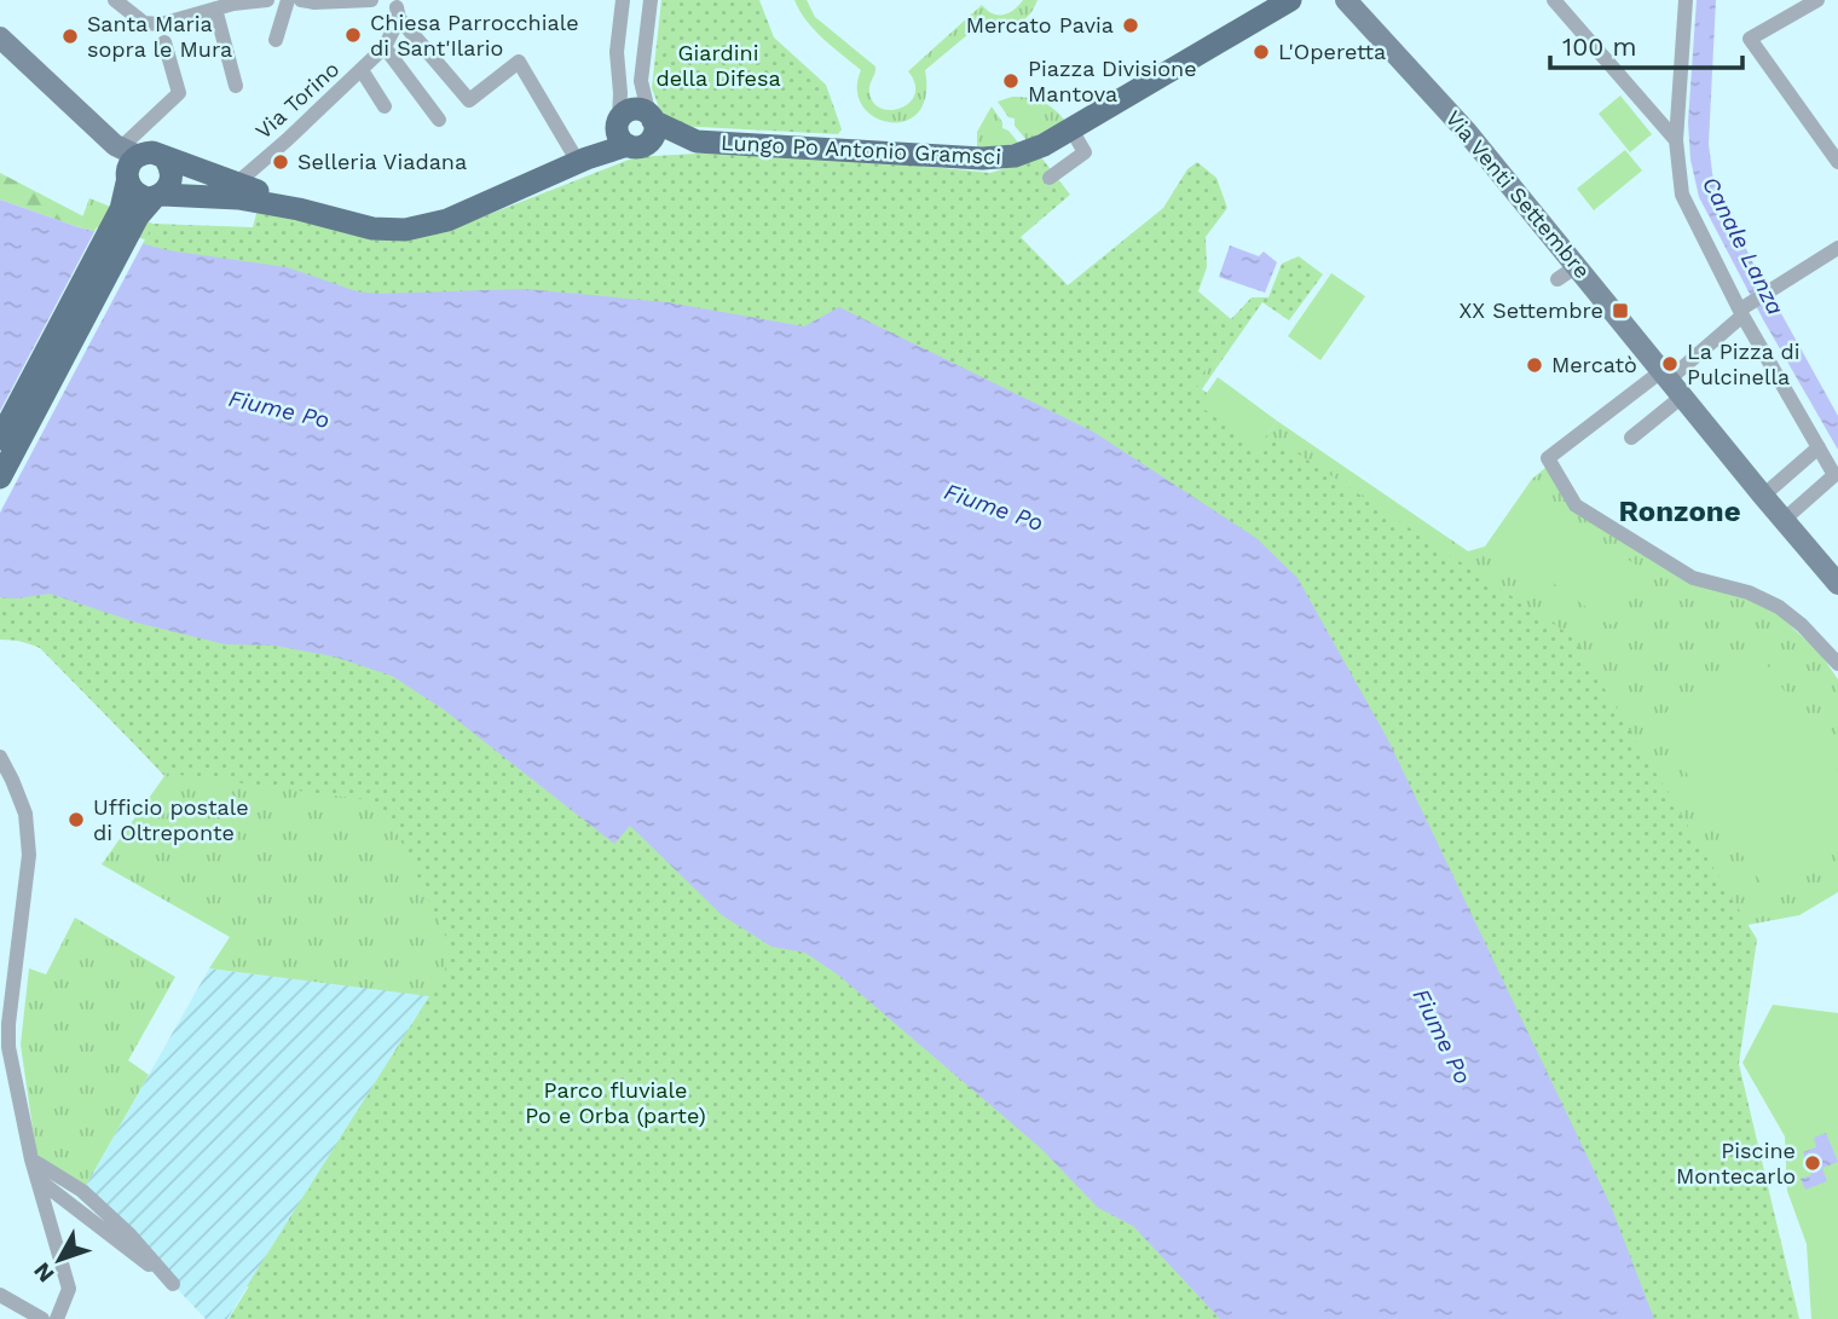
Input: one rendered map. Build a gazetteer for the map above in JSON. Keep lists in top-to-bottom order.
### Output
{
  "streets": {
    "main road": ["Lungo Po Antonio Gramsci", "Via Venti Settembre"],
    "street": ["Via Torino"]
  },
  "districts": ["Ronzone"],
  "water": ["Canale Lanza", "Fiume Po"],
  "parks": ["Giardini della Difesa", "Parco fluviale Po e Orba (parte)"],
  "places": {
    "other": [
      "Mercato Pavia",
      "Chiesa Parrocchiale di Sant'Ilario",
      "Santa Maria sopra le Mura",
      "L'Operetta",
      "Piazza Divisione Mantova",
      "Selleria Viadana",
      "La Pizza di Pulcinella",
      "Mercatò",
      "Ufficio postale di Oltreponte",
      "Piscine Montecarlo"
    ],
    "transit": ["XX Settembre"]
  },
  "scale_bar": "100 m",
  "north": "bottom left"
}
